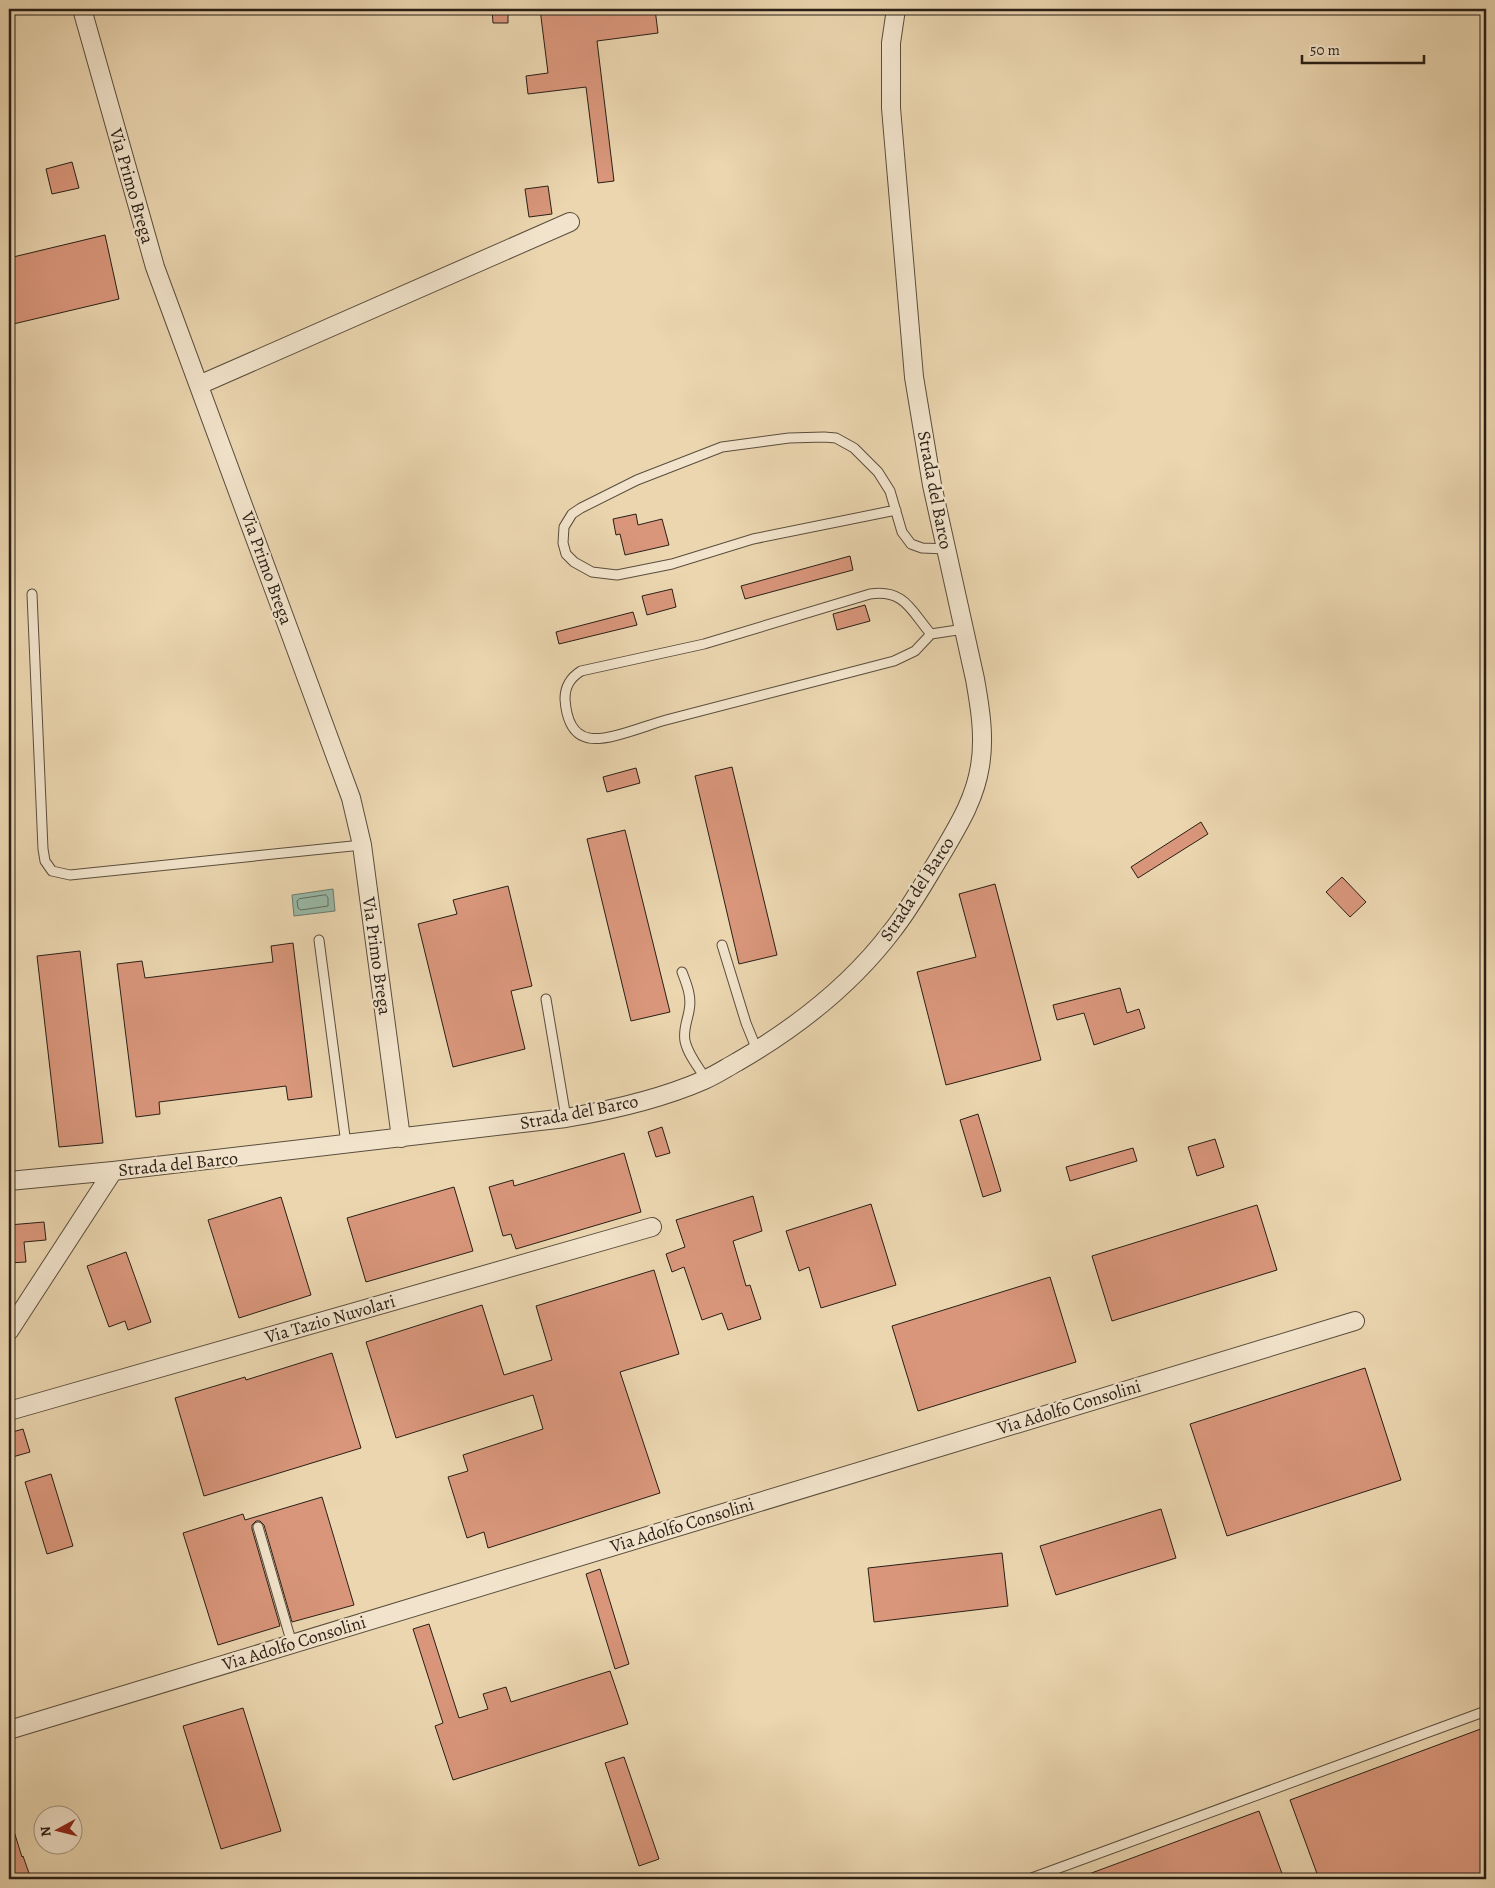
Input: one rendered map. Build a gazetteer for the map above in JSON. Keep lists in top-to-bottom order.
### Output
{
  "streets": {
    "street": [
      "Via Primo Brega",
      "Strada del Barco",
      "Via Tazio Nuvolari",
      "Via Adolfo Consolini"
    ]
  },
  "crossings": [
    ["Via Primo Brega", "Strada del Barco"]
  ],
  "scale_bar": "50 m",
  "north": "left"
}
